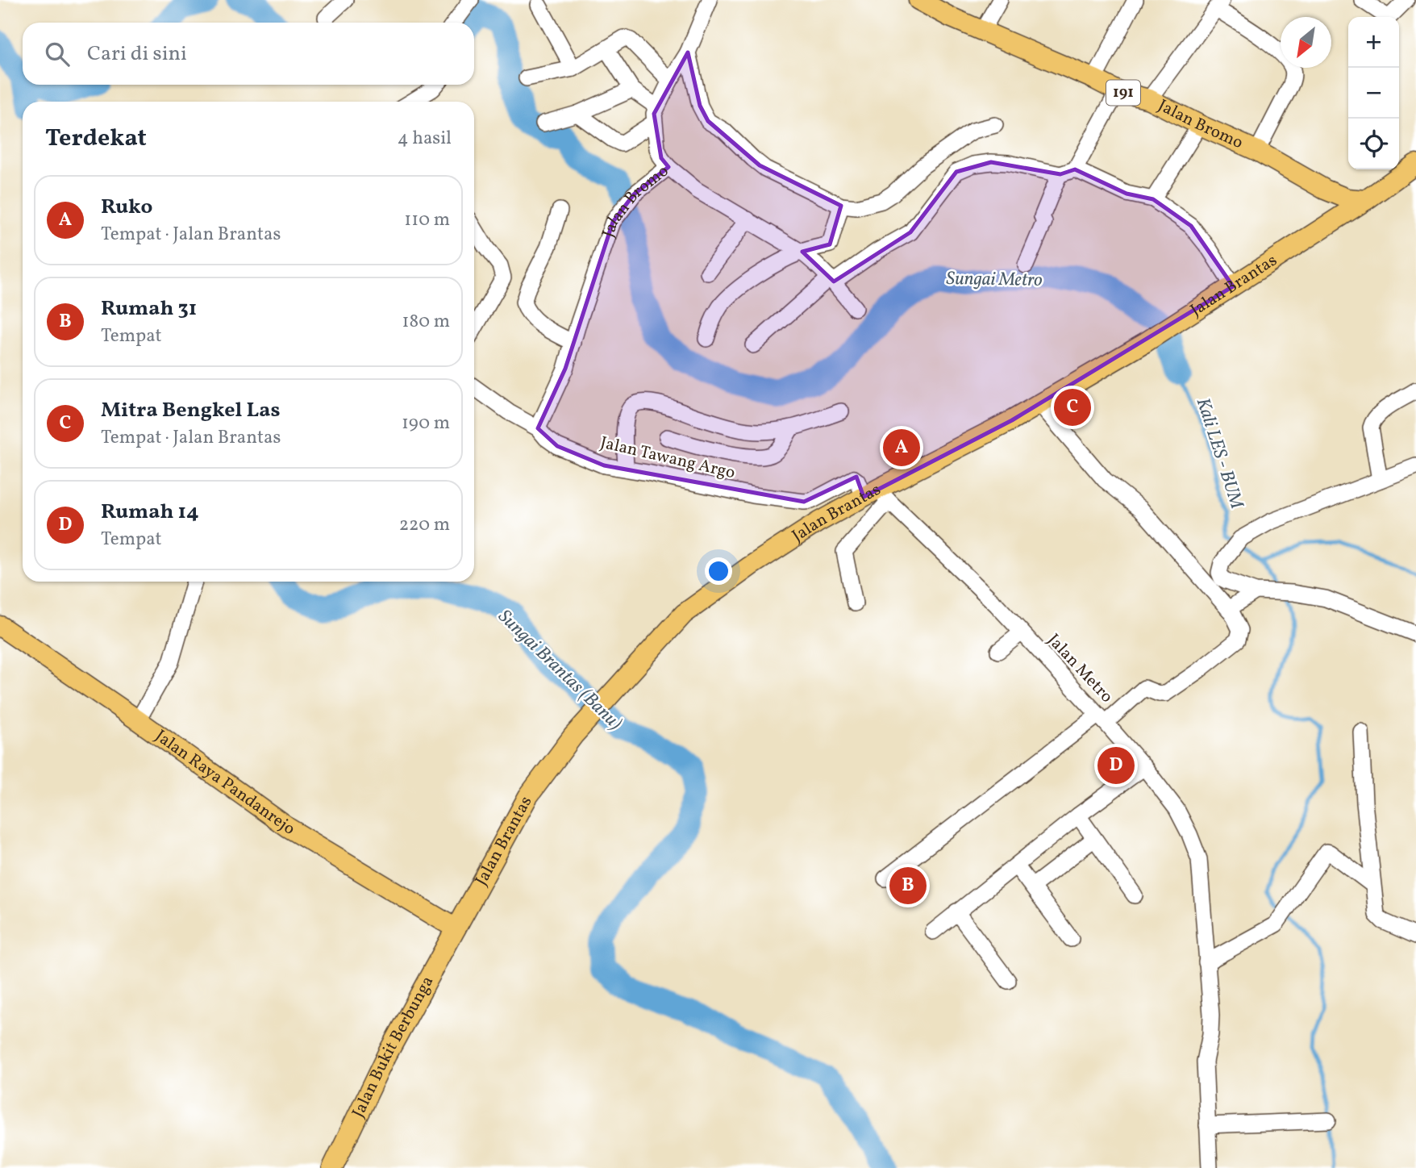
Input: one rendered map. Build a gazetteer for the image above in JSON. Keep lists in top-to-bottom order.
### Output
{
  "streets": {
    "main road": [
      "191",
      "Jalan Bromo",
      "Jalan Brantas",
      "Jalan Raya Pandanrejo",
      "Jalan Bukit Berbunga"
    ],
    "street": ["Jalan Tawang Argo", "Jalan Metro"]
  },
  "crossings": [
    ["191", "Jalan Bromo"],
    ["191", "Jalan Brantas"],
    ["Jalan Bromo", "Jalan Tawang Argo"],
    ["Jalan Brantas", "Jalan Tawang Argo"],
    ["Jalan Brantas", "Jalan Metro"],
    ["Jalan Brantas", "Jalan Raya Pandanrejo"],
    ["Jalan Brantas", "Jalan Bukit Berbunga"],
    ["Jalan Tawang Argo", "Jalan Metro"],
    ["Jalan Raya Pandanrejo", "Jalan Bukit Berbunga"]
  ],
  "water": ["Sungai Metro", "Kali LES - BUM", "Sungai Brantas (Banu)"],
  "north": "bottom left",
  "page": {
    "map_buttons": ["+", "−"],
    "search": "Cari di sini",
    "heading": ["Terdekat", "4 hasil"],
    "list": [
      {
        "mark": "A",
        "name": "Ruko",
        "note": "Tempat · Jalan Brantas",
        "value": "110 m"
      },
      {
        "mark": "B",
        "name": "Rumah 31",
        "note": "Tempat",
        "value": "180 m"
      },
      {
        "mark": "C",
        "name": "Mitra Bengkel Las",
        "note": "Tempat · Jalan Brantas",
        "value": "190 m"
      },
      {
        "mark": "D",
        "name": "Rumah 14",
        "note": "Tempat",
        "value": "220 m"
      }
    ],
    "pins": [
      "C",
      "A",
      "D",
      "B"
    ]
  }
}
